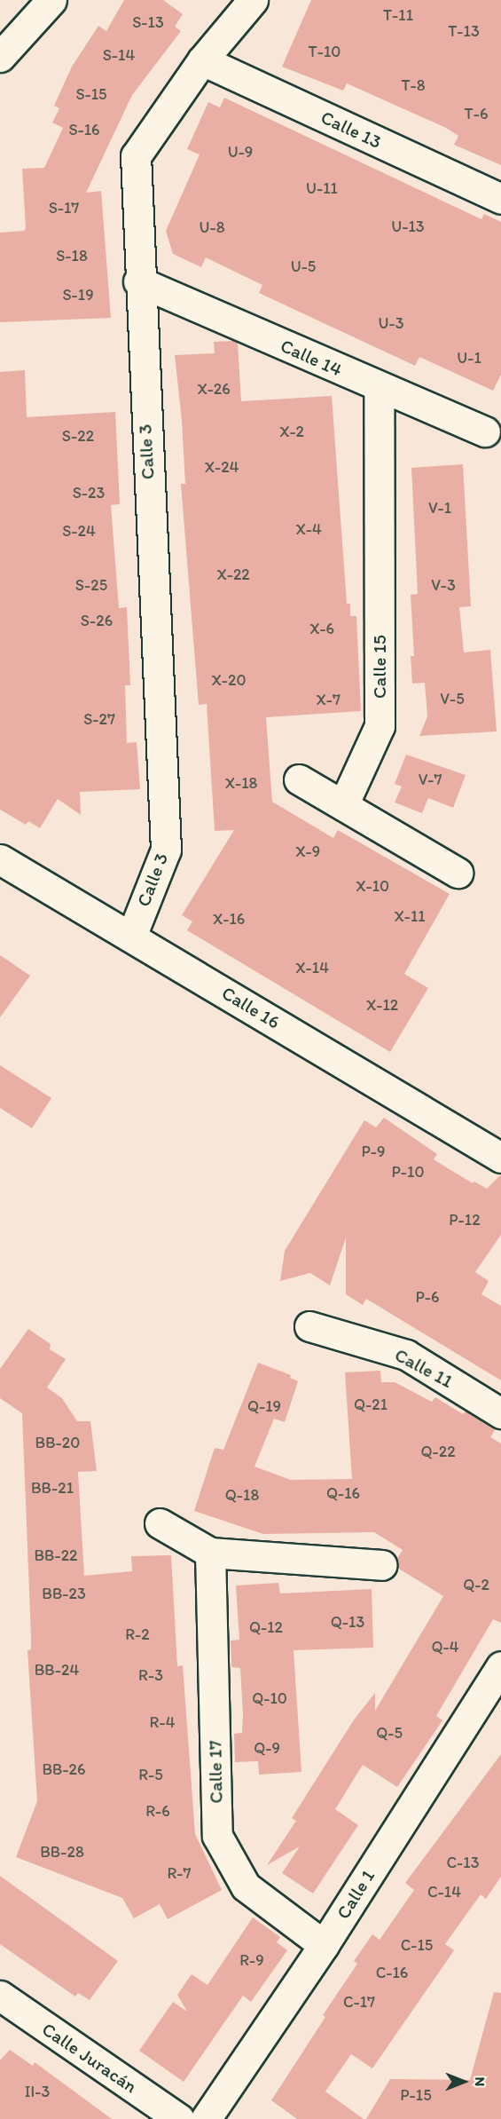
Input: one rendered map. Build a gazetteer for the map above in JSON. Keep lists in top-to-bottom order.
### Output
{
  "streets": {
    "street": [
      "Calle 13",
      "Calle 14",
      "Calle 3",
      "Calle 15",
      "Calle 16",
      "Calle 11",
      "Calle 17",
      "Calle 1",
      "Calle Juracán"
    ]
  },
  "crossings": [
    ["Calle 13", "Calle 3"],
    ["Calle 14", "Calle 3"],
    ["Calle 14", "Calle 15"],
    ["Calle 3", "Calle 16"],
    ["Calle 17", "Calle 1"]
  ],
  "house_numbers": [
    "T-11",
    "S-13",
    "T-13",
    "T-10",
    "S-14",
    "T-8",
    "S-15",
    "T-6",
    "S-16",
    "U-9",
    "U-11",
    "S-17",
    "U-13",
    "U-8",
    "S-18",
    "U-5",
    "S-19",
    "U-3",
    "U-1",
    "X-26",
    "X-2",
    "S-22",
    "X-24",
    "S-23",
    "V-1",
    "X-4",
    "S-24",
    "X-22",
    "S-25",
    "V-3",
    "S-26",
    "X-6",
    "X-20",
    "V-5",
    "X-7",
    "S-27",
    "V-7",
    "X-18",
    "X-9",
    "X-10",
    "X-11",
    "X-16",
    "X-14",
    "X-12",
    "P-9",
    "P-10",
    "P-12",
    "P-6",
    "Q-21",
    "Q-19",
    "BB-20",
    "Q-22",
    "BB-21",
    "Q-16",
    "Q-18",
    "BB-22",
    "Q-2",
    "BB-23",
    "Q-13",
    "Q-12",
    "R-2",
    "Q-4",
    "BB-24",
    "R-3",
    "Q-10",
    "R-4",
    "Q-5",
    "Q-9",
    "BB-26",
    "R-5",
    "R-6",
    "BB-28",
    "C-13",
    "R-7",
    "C-14",
    "C-15",
    "R-9",
    "C-16",
    "C-17",
    "II-3",
    "P-15"
  ],
  "north": "right"
}
